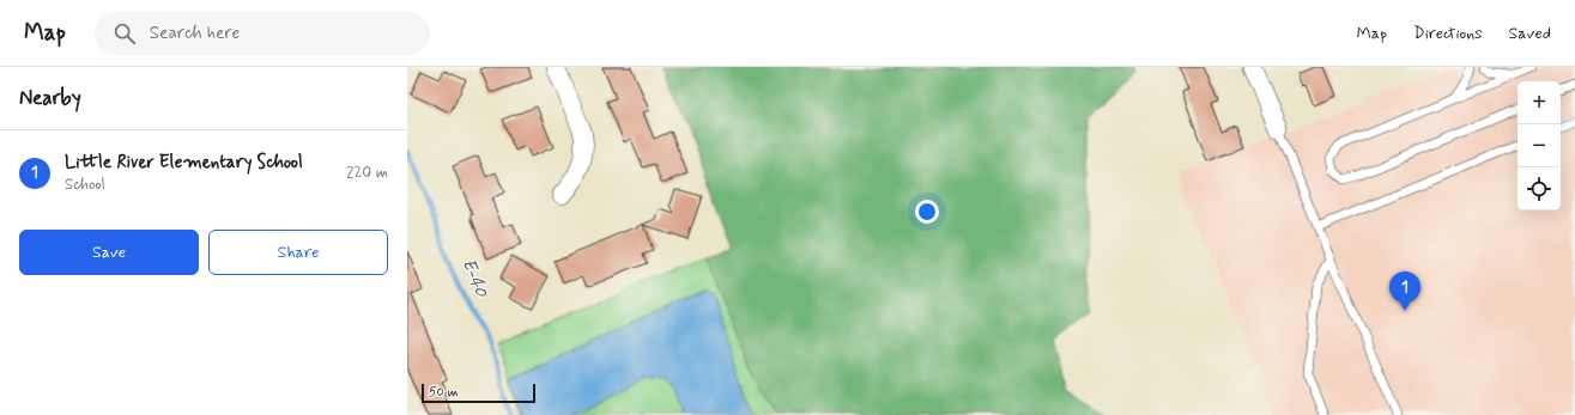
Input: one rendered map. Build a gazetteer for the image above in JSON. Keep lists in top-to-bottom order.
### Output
{
  "water": ["E-40"],
  "scale_bar": "50 m",
  "page": {
    "header": "Map",
    "search": "Search here",
    "nav": ["Map", "Directions", "Saved"],
    "heading": "Nearby",
    "map_buttons": ["+", "−"],
    "list": [
      {
        "mark": "1",
        "name": "Little River Elementary School",
        "note": "School",
        "value": "220 m"
      }
    ],
    "buttons": ["Save", "Share"],
    "pins": "1",
    "scale": "50 m"
  }
}
